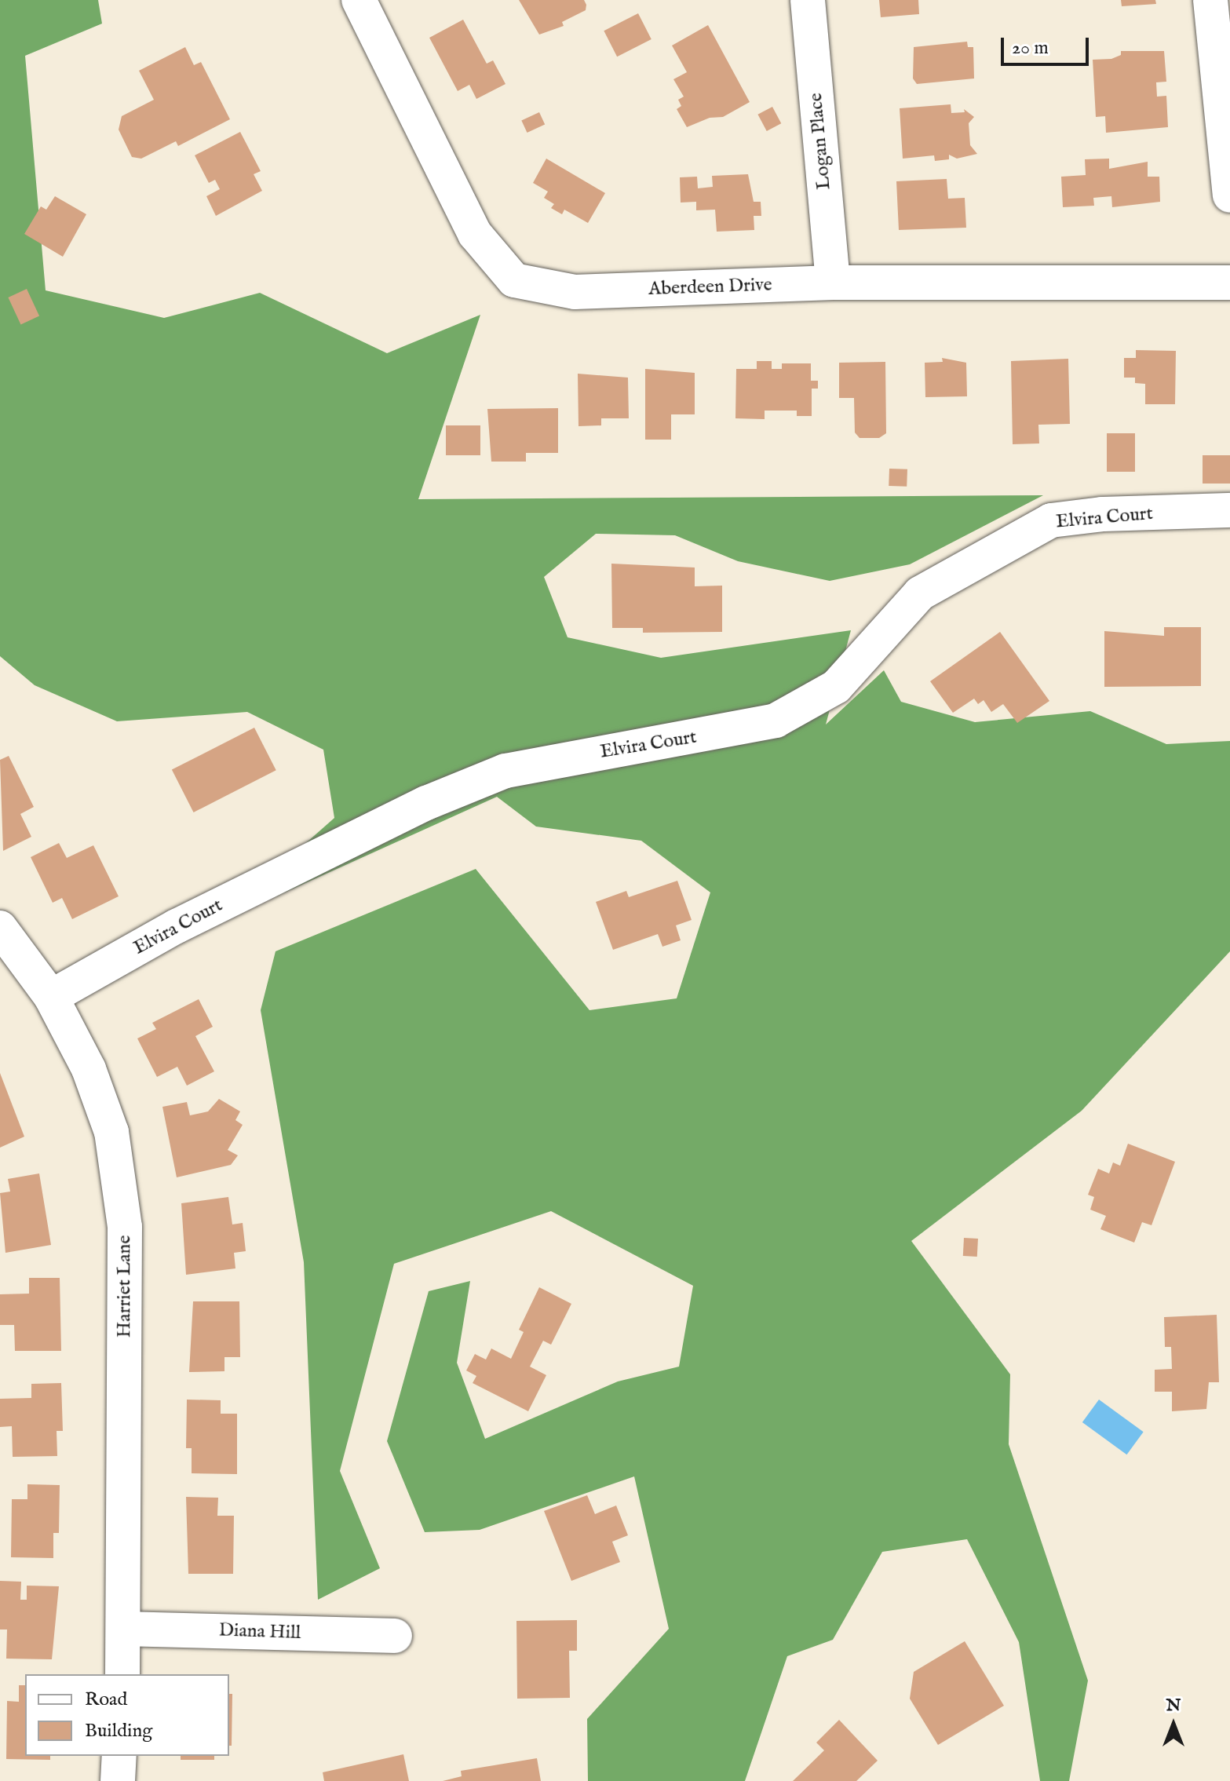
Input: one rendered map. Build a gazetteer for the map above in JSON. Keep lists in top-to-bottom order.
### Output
{
  "streets": {
    "street": [
      "Logan Place",
      "Aberdeen Drive",
      "Elvira Court",
      "Harriet Lane",
      "Diana Hill"
    ]
  },
  "crossings": [
    ["Logan Place", "Aberdeen Drive"],
    ["Elvira Court", "Harriet Lane"],
    ["Harriet Lane", "Diana Hill"]
  ],
  "legend": ["Road", "Building"],
  "scale_bar": "20 m",
  "north": "top"
}
